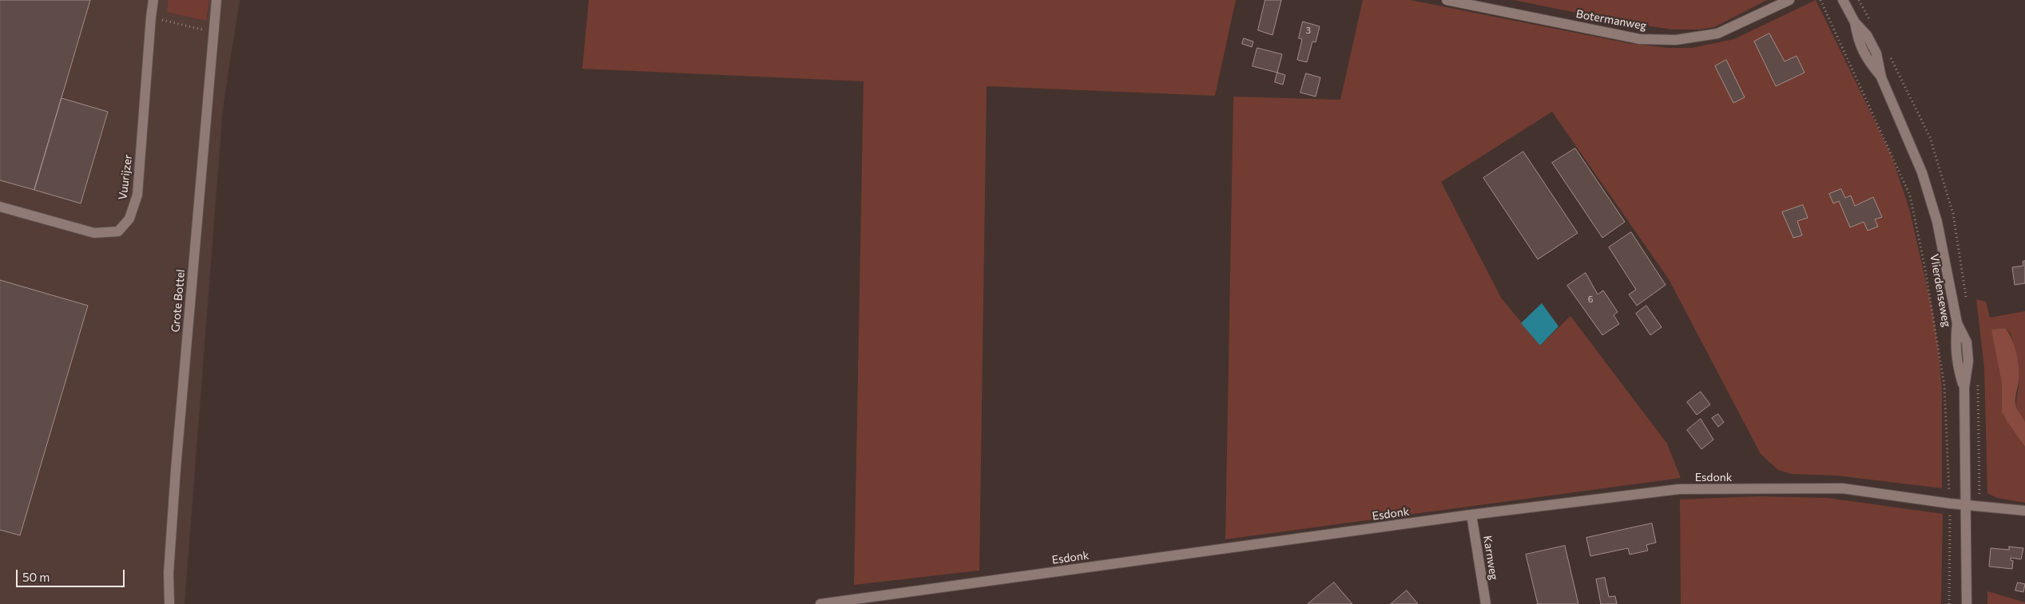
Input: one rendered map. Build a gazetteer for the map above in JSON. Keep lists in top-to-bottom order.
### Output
{
  "streets": {
    "street": [
      "Botermanweg",
      "Vuurijzer",
      "Vlierdenseweg",
      "Grote Bottel",
      "Esdonk",
      "Karnweg"
    ]
  },
  "crossings": [
    ["Vlierdenseweg", "Esdonk"],
    ["Esdonk", "Karnweg"]
  ],
  "house_numbers": ["3", "6"],
  "scale_bar": "50 m"
}
